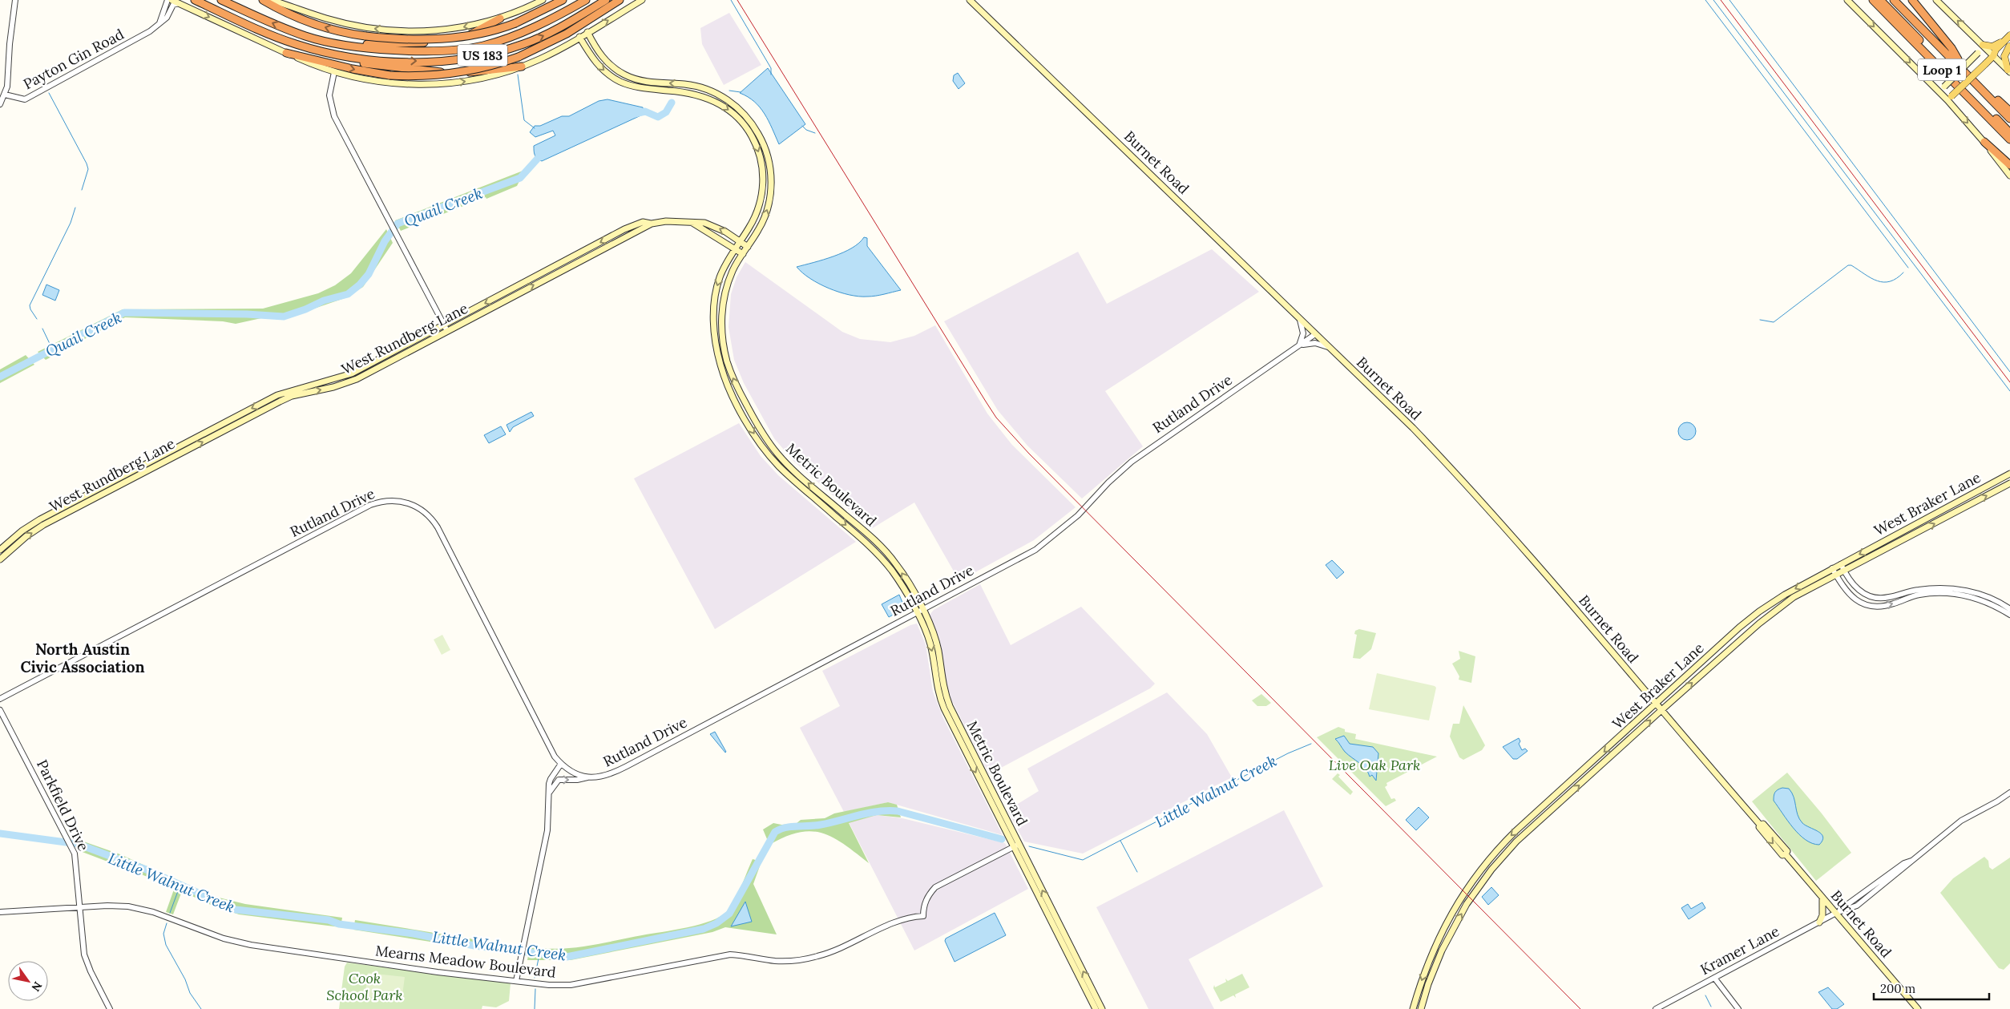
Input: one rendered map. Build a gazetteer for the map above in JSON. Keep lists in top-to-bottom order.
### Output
{
  "streets": {
    "highway": ["US 183", "Loop 1"],
    "main road": [
      "Burnet Road",
      "West Rundberg Lane",
      "Metric Boulevard",
      "West Braker Lane"
    ],
    "street": [
      "Payton Gin Road",
      "Rutland Drive",
      "Parkfield Drive",
      "Kramer Lane",
      "Mearns Meadow Boulevard"
    ]
  },
  "crossings": [
    ["Burnet Road", "Rutland Drive"],
    ["Burnet Road", "West Braker Lane"],
    ["Burnet Road", "Kramer Lane"],
    ["West Rundberg Lane", "Metric Boulevard"],
    ["Rutland Drive", "Metric Boulevard"],
    ["Metric Boulevard", "Mearns Meadow Boulevard"],
    ["Parkfield Drive", "Mearns Meadow Boulevard"]
  ],
  "districts": ["North Austin Civic Association"],
  "water": ["Quail Creek", "Little Walnut Creek"],
  "parks": ["Live Oak Park", "Cook School Park"],
  "scale_bar": "200 m",
  "north": "bottom right"
}
